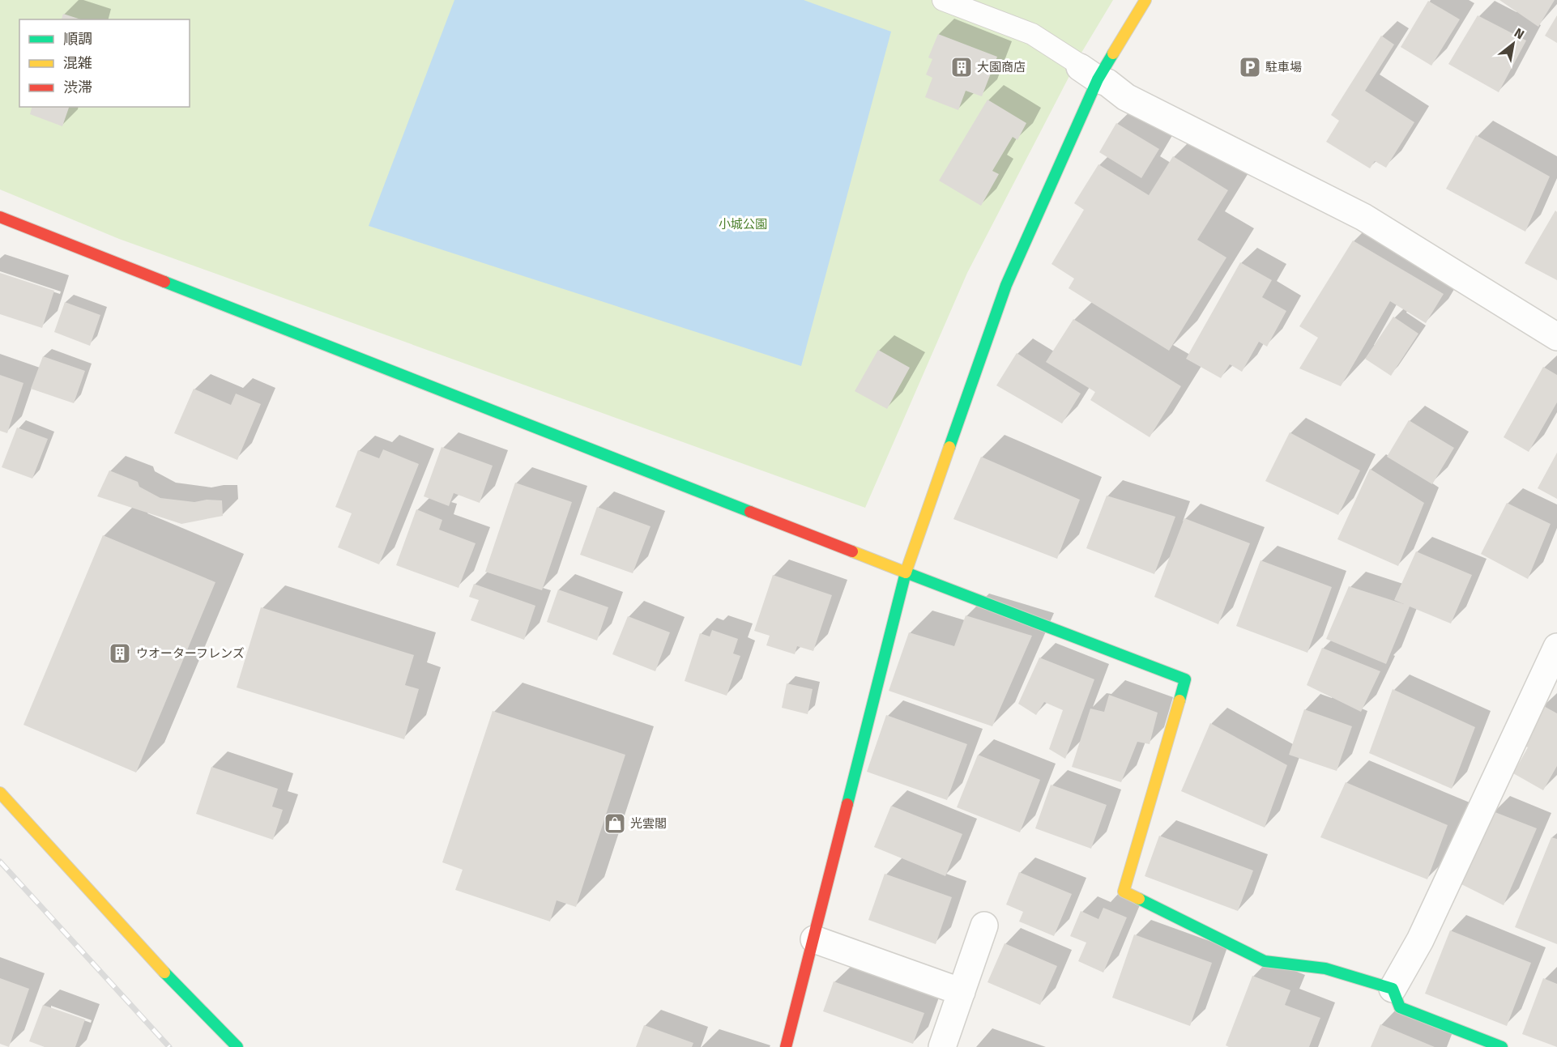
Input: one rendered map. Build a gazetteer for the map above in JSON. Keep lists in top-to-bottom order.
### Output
{
  "parks": ["小城公園"],
  "places": {
    "building": ["大園商店", "ウオーターフレンズ"],
    "parking": ["駐車場"],
    "shop": ["光雲閣"]
  },
  "legend": ["順調", "混雑", "渋滞"],
  "north": "top right"
}
